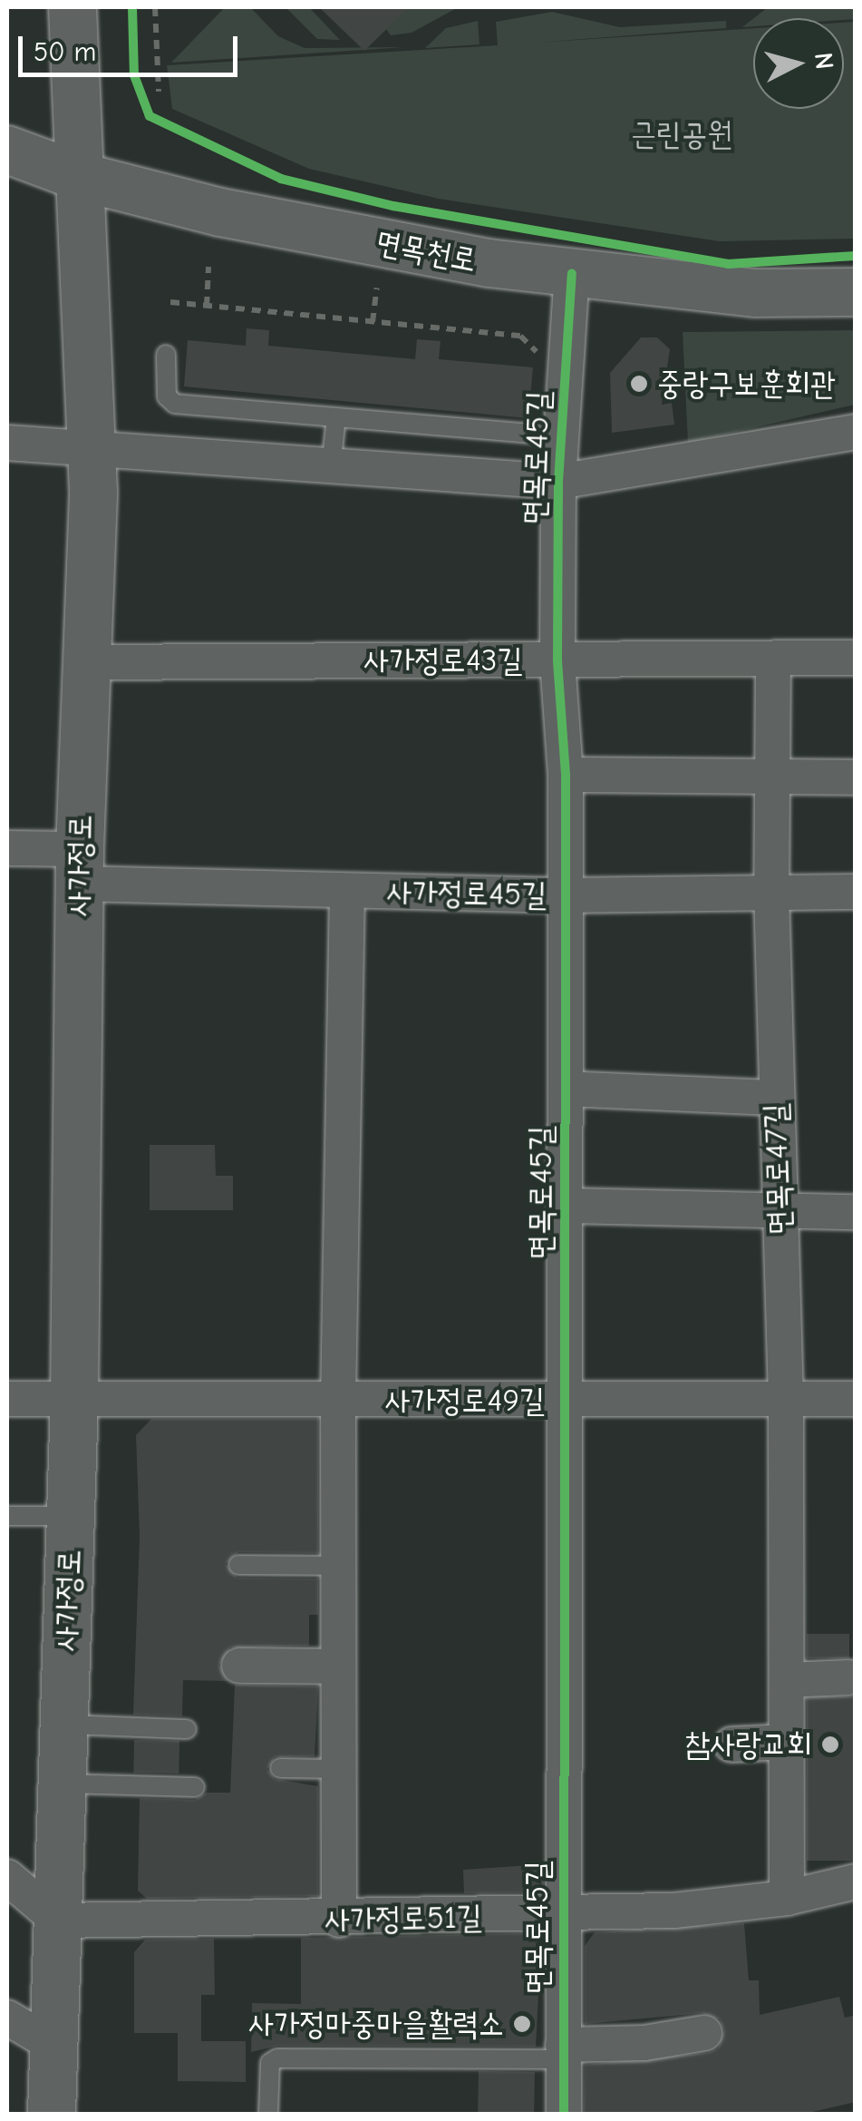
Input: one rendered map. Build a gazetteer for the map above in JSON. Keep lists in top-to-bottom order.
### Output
{
  "streets": {
    "main road": ["면목천로", "사가정로"],
    "street": [
      "면목로45길",
      "사가정로43길",
      "사가정로45길",
      "면목로47길",
      "사가정로49길",
      "사가정로51길"
    ]
  },
  "crossings": [
    ["면목천로", "면목로45길"],
    ["면목천로", "사가정로"],
    ["면목로45길", "사가정로43길"],
    ["면목로45길", "사가정로45길"],
    ["면목로45길", "사가정로49길"],
    ["면목로45길", "사가정로51길"],
    ["사가정로43길", "사가정로"],
    ["사가정로43길", "면목로47길"],
    ["사가정로", "사가정로45길"],
    ["사가정로", "사가정로49길"],
    ["사가정로", "사가정로51길"],
    ["사가정로45길", "면목로47길"],
    ["면목로47길", "사가정로49길"],
    ["면목로47길", "사가정로51길"]
  ],
  "parks": ["근린공원"],
  "places": ["중랑구보훈회관", "참사랑교회", "사가정마중마을활력소"],
  "scale_bar": "50 m",
  "north": "right"
}
